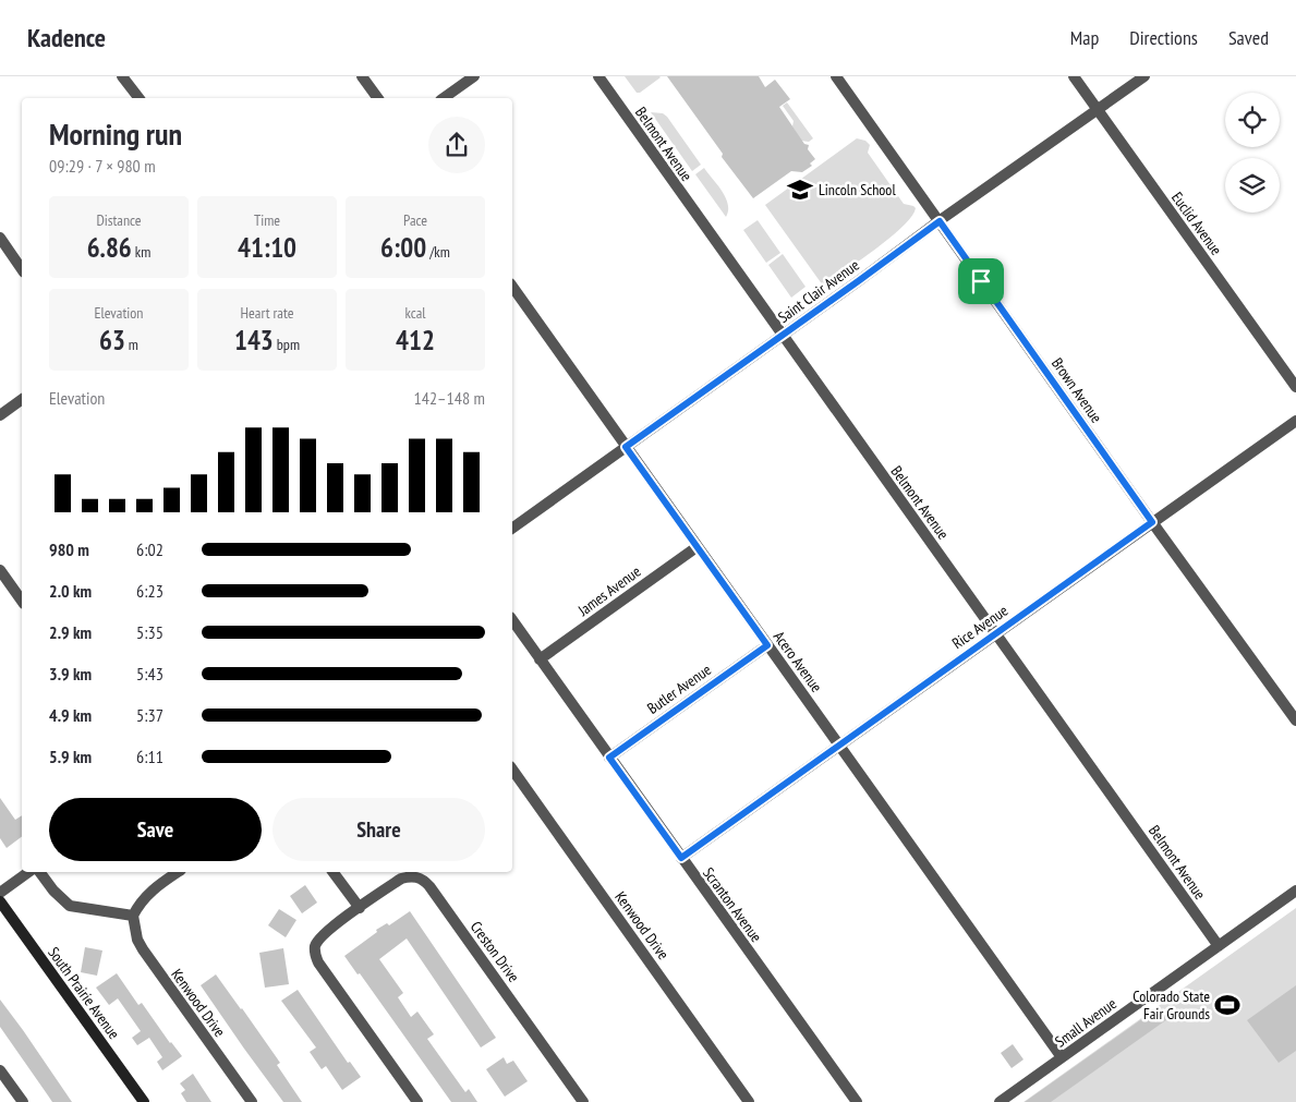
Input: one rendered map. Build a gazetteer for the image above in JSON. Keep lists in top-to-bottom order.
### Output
{
  "streets": {
    "main road": ["South Prairie Avenue"],
    "street": [
      "Belmont Avenue",
      "Euclid Avenue",
      "Saint Clair Avenue",
      "Brown Avenue",
      "James Avenue",
      "Rice Avenue",
      "Acero Avenue",
      "Butler Avenue",
      "Scranton Avenue",
      "Kenwood Drive",
      "Creston Drive",
      "Small Avenue"
    ]
  },
  "crossings": [
    ["Belmont Avenue", "Saint Clair Avenue"],
    ["Belmont Avenue", "Rice Avenue"],
    ["Belmont Avenue", "Small Avenue"],
    ["Euclid Avenue", "Saint Clair Avenue"],
    ["Saint Clair Avenue", "Brown Avenue"],
    ["Saint Clair Avenue", "Acero Avenue"],
    ["Brown Avenue", "Rice Avenue"],
    ["James Avenue", "Acero Avenue"],
    ["James Avenue", "Scranton Avenue"],
    ["Rice Avenue", "Acero Avenue"],
    ["Rice Avenue", "Scranton Avenue"],
    ["Acero Avenue", "Butler Avenue"],
    ["Acero Avenue", "Small Avenue"],
    ["Butler Avenue", "Scranton Avenue"]
  ],
  "places": {
    "school or university": ["Lincoln School"],
    "sports": ["Colorado State Fair Grounds"]
  },
  "page": {
    "header": "Kadence",
    "nav": ["Map", "Directions", "Saved"],
    "heading": ["Morning run", "09:29 · 7 × 980 m"],
    "stats": [
      ["Distance", "6.86 km"],
      ["Time", "41:10"],
      ["Pace", "6:00 /km"],
      ["Elevation", "63 m"],
      ["Heart rate", "143 bpm"],
      ["kcal", "412"]
    ],
    "chart": ["Elevation", "142–148 m"],
    "list": [
      {
        "name": "980 m",
        "note": "6:02"
      },
      {
        "name": "2.0 km",
        "note": "6:23"
      },
      {
        "name": "2.9 km",
        "note": "5:35"
      },
      {
        "name": "3.9 km",
        "note": "5:43"
      },
      {
        "name": "4.9 km",
        "note": "5:37"
      },
      {
        "name": "5.9 km",
        "note": "6:11"
      }
    ],
    "buttons": ["Save", "Share"]
  }
}
